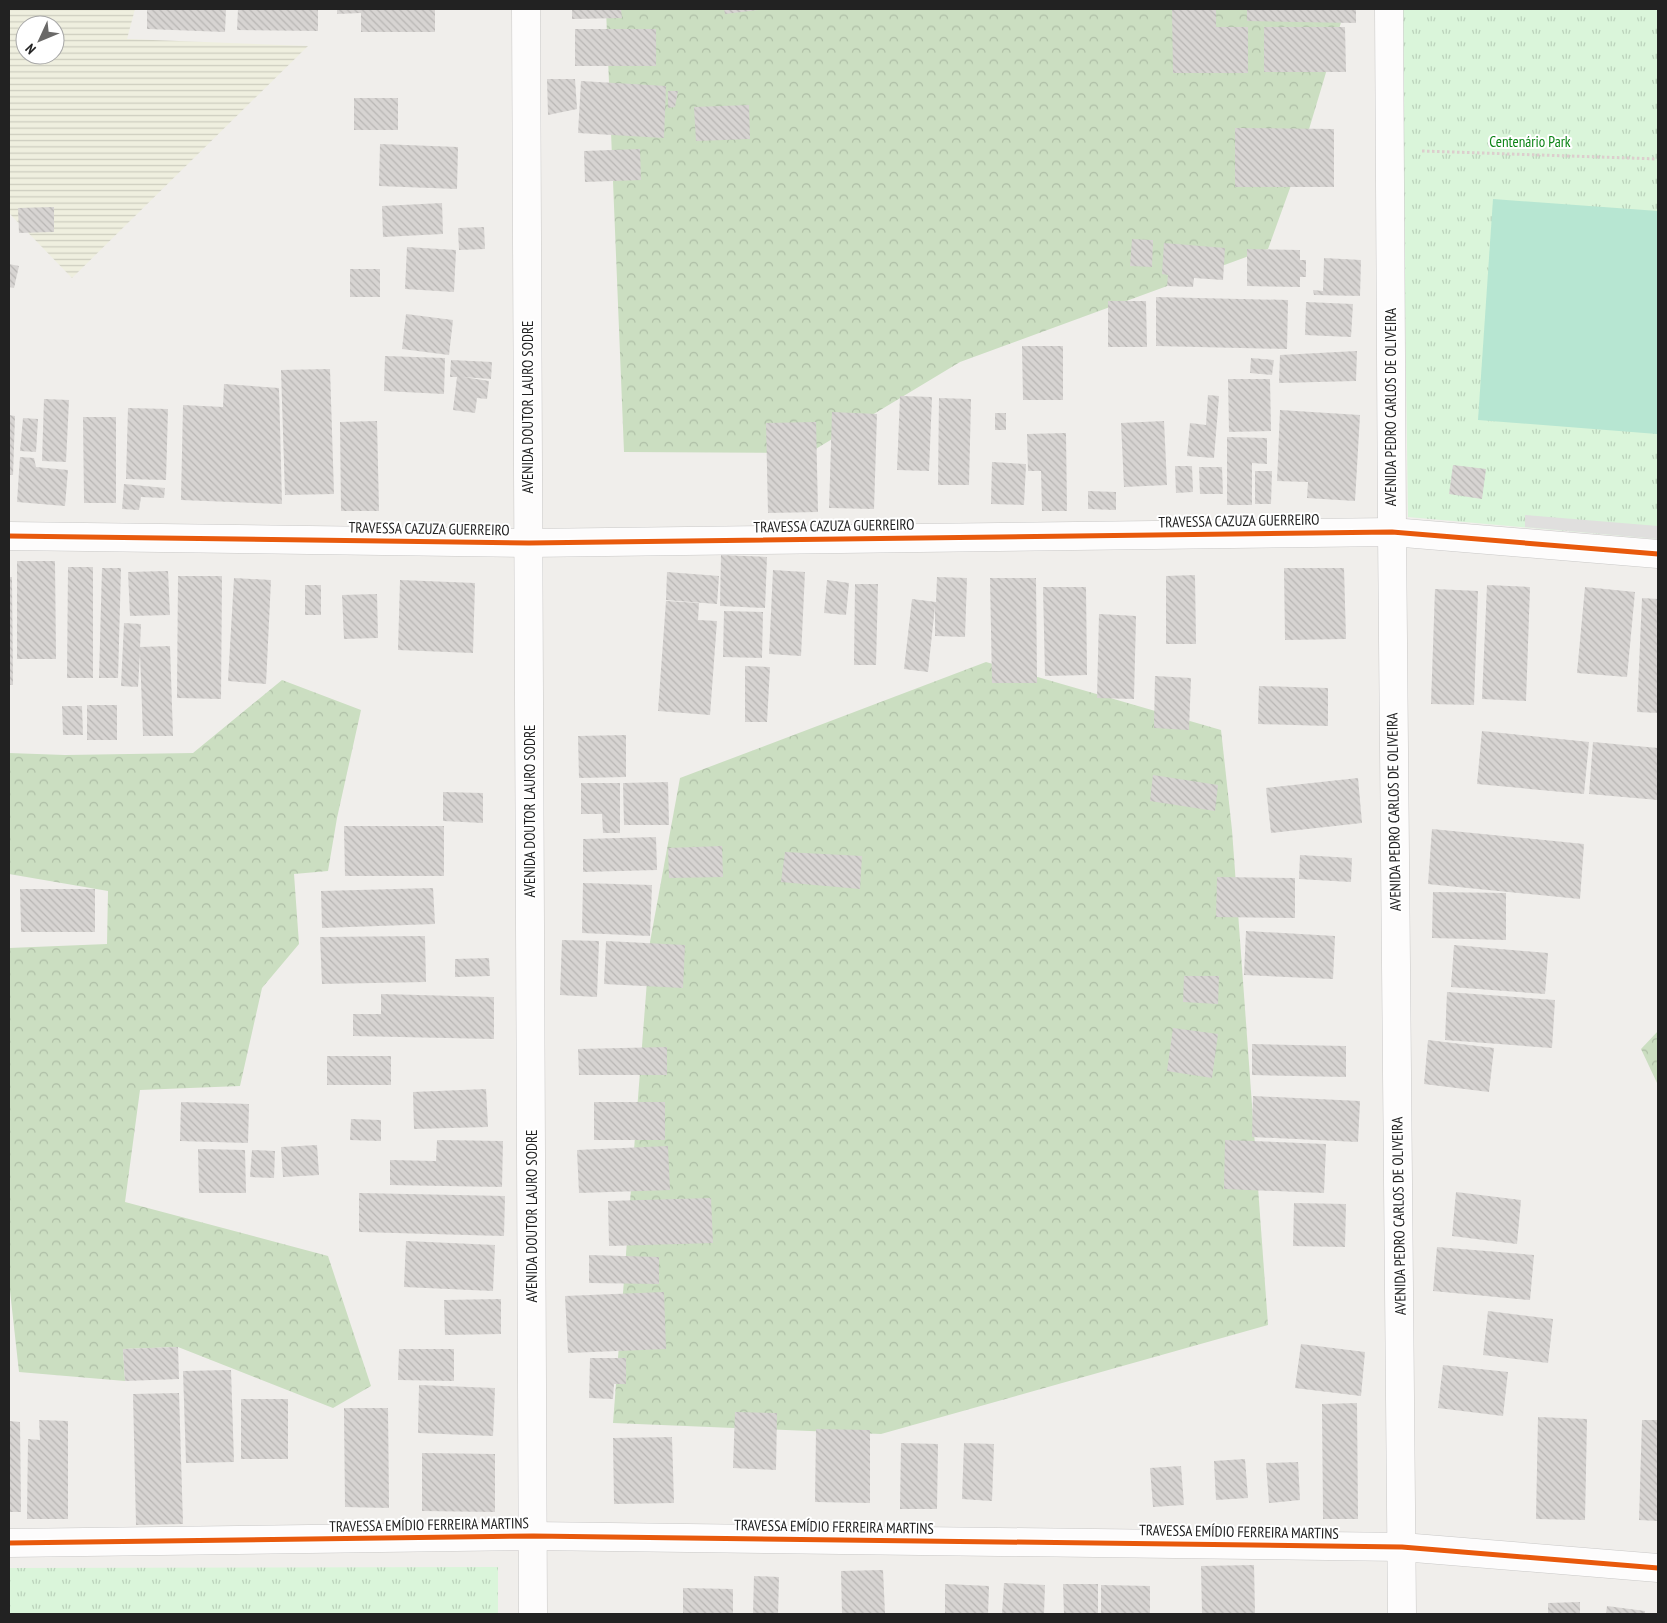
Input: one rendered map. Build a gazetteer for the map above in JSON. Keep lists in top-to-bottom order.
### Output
{
  "streets": {
    "street": [
      "AVENIDA DOUTOR LAURO SODRE",
      "AVENIDA PEDRO CARLOS DE OLIVEIRA",
      "TRAVESSA CAZUZA GUERREIRO",
      "TRAVESSA EMÍDIO FERREIRA MARTINS"
    ]
  },
  "crossings": [
    ["AVENIDA DOUTOR LAURO SODRE", "TRAVESSA CAZUZA GUERREIRO"],
    ["AVENIDA DOUTOR LAURO SODRE", "TRAVESSA EMÍDIO FERREIRA MARTINS"],
    ["AVENIDA PEDRO CARLOS DE OLIVEIRA", "TRAVESSA CAZUZA GUERREIRO"],
    ["AVENIDA PEDRO CARLOS DE OLIVEIRA", "TRAVESSA EMÍDIO FERREIRA MARTINS"]
  ],
  "parks": ["Centenário Park"],
  "north": "bottom left"
}
